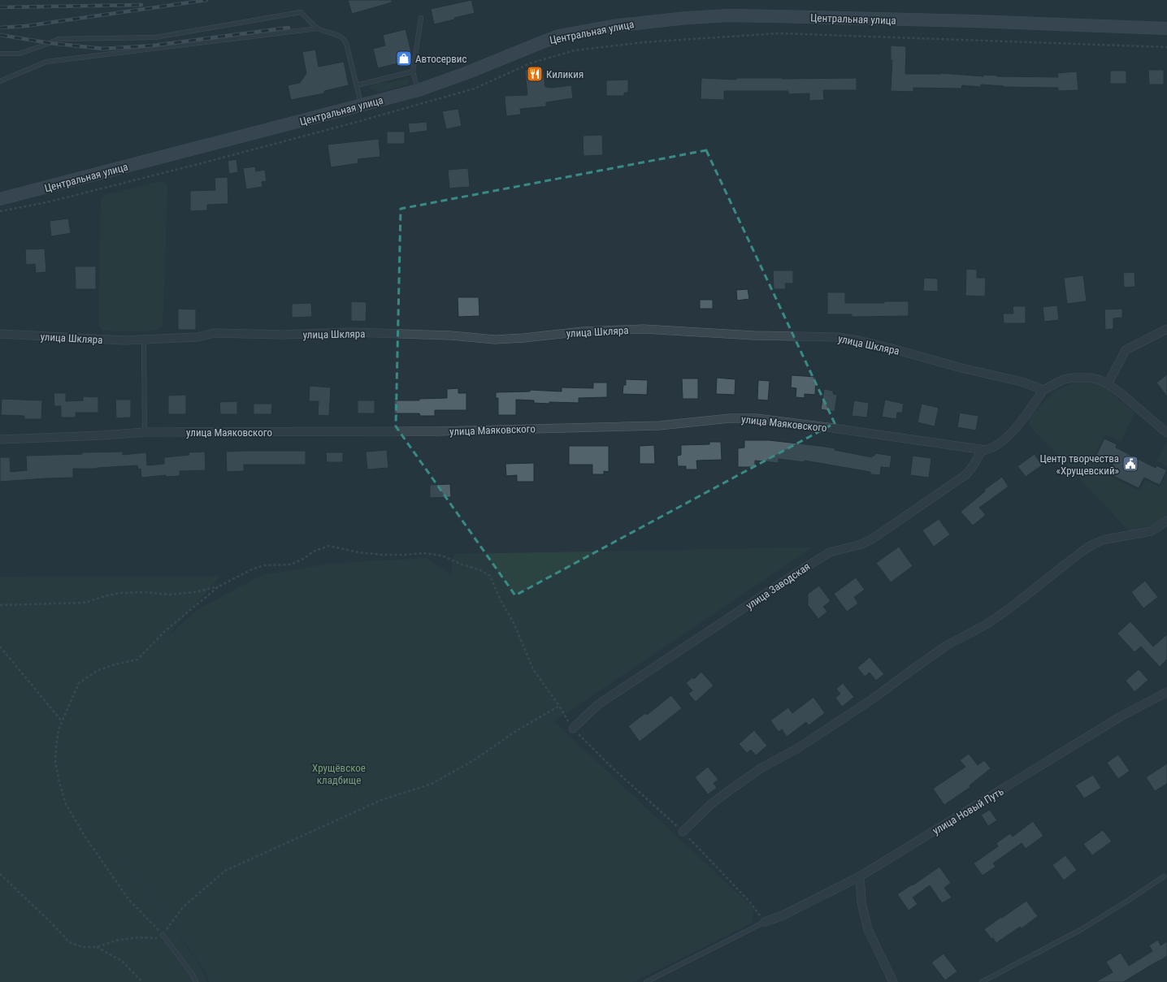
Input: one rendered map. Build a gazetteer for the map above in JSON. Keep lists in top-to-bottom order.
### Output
{
  "streets": {
    "main road": ["Центральная улица"],
    "street": [
      "улица Шкляра",
      "улица Маяковского",
      "улица Заводская",
      "улица Новый Путь"
    ]
  },
  "crossings": [
    ["улица Маяковского", "улица Заводская"]
  ],
  "parks": ["Хрущёвское кладбище"],
  "places": {
    "shop": ["Автосервис"],
    "restaurant": ["Киликия"],
    "public building": ["Центр творчества «Хрущевский»"]
  }
}
